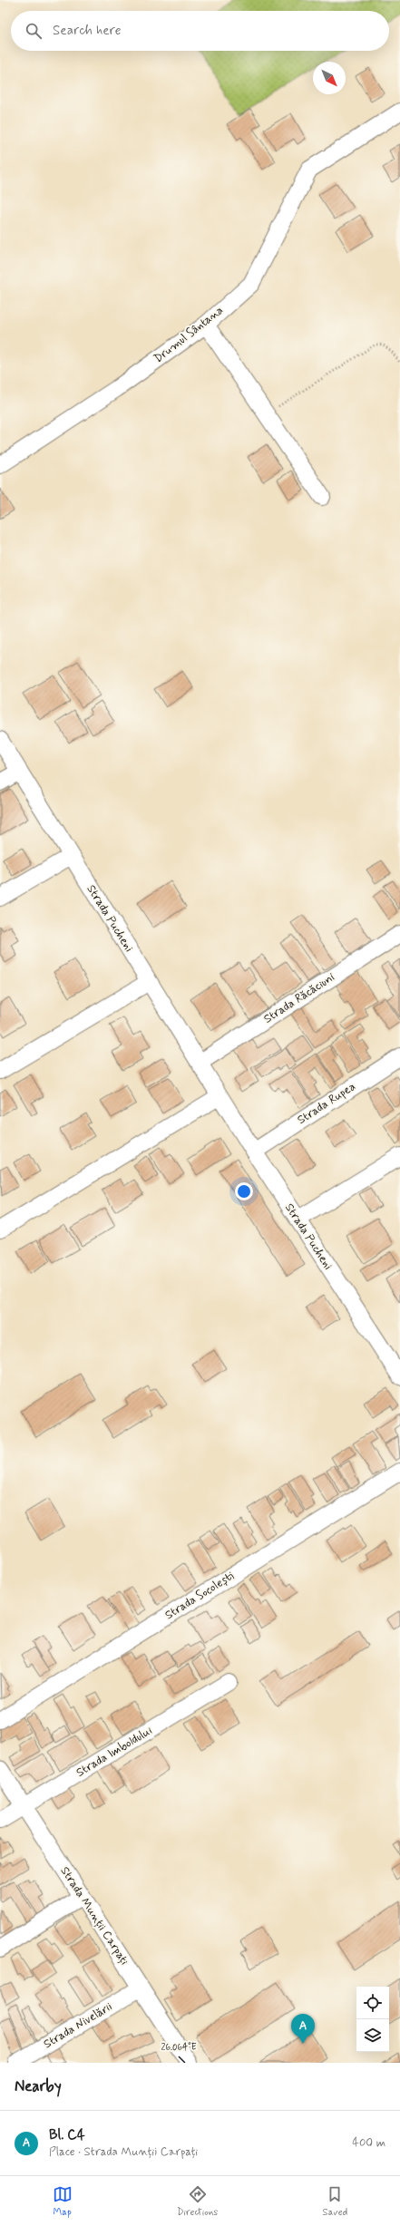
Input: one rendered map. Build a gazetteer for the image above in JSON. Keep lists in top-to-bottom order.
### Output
{
  "streets": {
    "street": [
      "Drumul Sântana",
      "Strada Pucheni",
      "Strada Răcăciuni",
      "Strada Rupea",
      "Strada Socolești",
      "Strada Imboldului",
      "Strada Munții Carpați",
      "Strada Nivelării"
    ]
  },
  "crossings": [
    ["Strada Pucheni", "Strada Răcăciuni"],
    ["Strada Pucheni", "Strada Rupea"],
    ["Strada Imboldului", "Strada Munții Carpați"],
    ["Strada Munții Carpați", "Strada Nivelării"]
  ],
  "north": "bottom right",
  "page": {
    "search": "Search here",
    "pins": "A",
    "heading": "Nearby",
    "list": [
      {
        "mark": "A",
        "name": "Bl. C4",
        "note": "Place · Strada Munții Carpați",
        "value": "400 m"
      }
    ],
    "nav": ["Map", "Directions", "Saved"]
  },
  "coordinates": ["26.064°E"]
}
